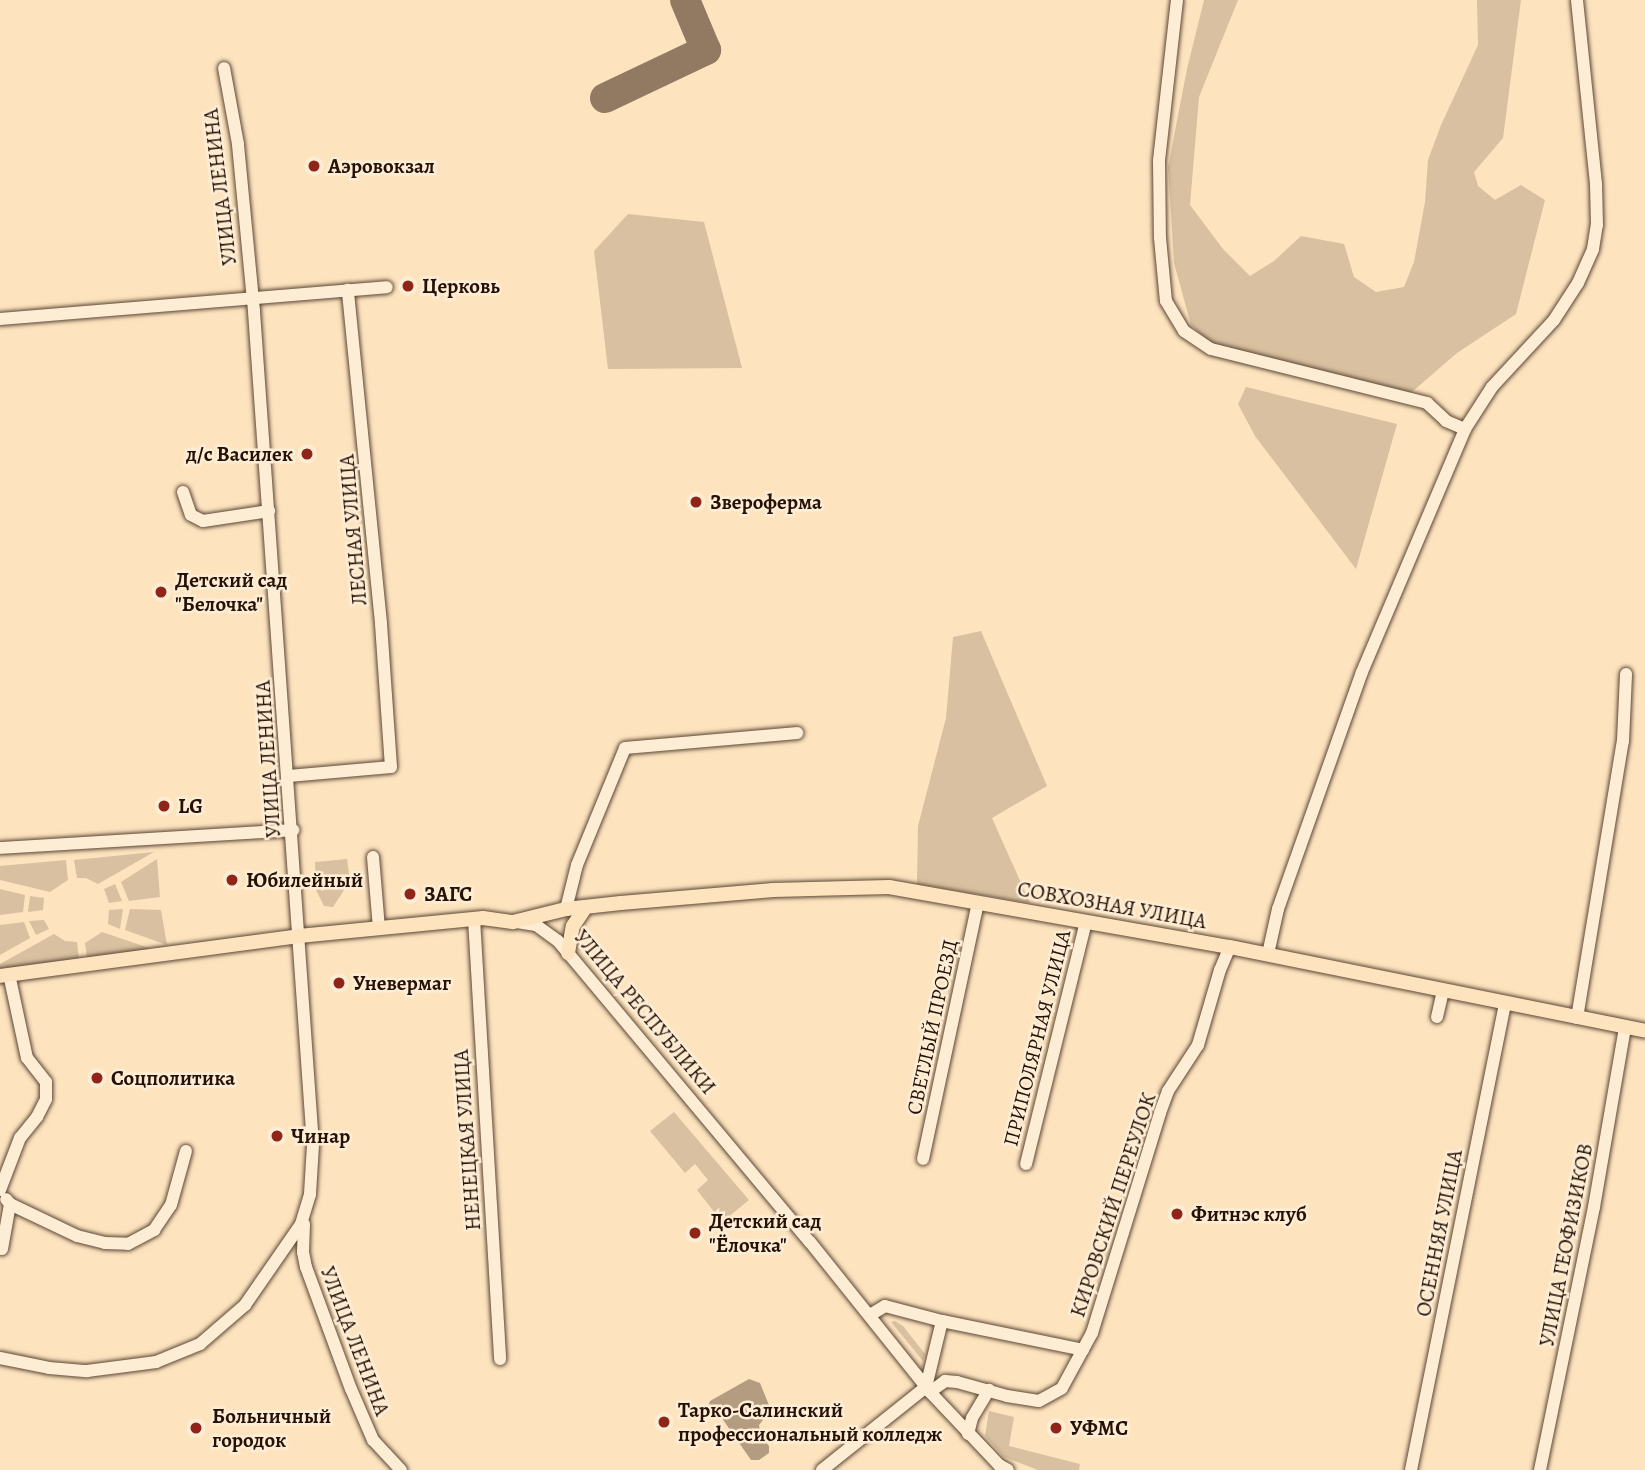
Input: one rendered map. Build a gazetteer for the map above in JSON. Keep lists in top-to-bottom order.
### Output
{
  "streets": {
    "main road": ["СОВХОЗНАЯ УЛИЦА", "УЛИЦА РЕСПУБЛИКИ"],
    "street": [
      "УЛИЦА ЛЕНИНА",
      "ЛЕСНАЯ УЛИЦА",
      "СВЕТЛЫЙ ПРОЕЗД",
      "ПРИПОЛЯРНАЯ УЛИЦА",
      "НЕНЕЦКАЯ УЛИЦА",
      "КИРОВСКИЙ ПЕРЕУЛОК",
      "ОСЕННЯЯ УЛИЦА",
      "УЛИЦА ГЕОФИЗИКОВ"
    ]
  },
  "crossings": [
    ["УЛИЦА ЛЕНИНА", "ЛЕСНАЯ УЛИЦА"],
    ["УЛИЦА ЛЕНИНА", "УЛИЦА РЕСПУБЛИКИ"],
    ["СОВХОЗНАЯ УЛИЦА", "УЛИЦА РЕСПУБЛИКИ"],
    ["СОВХОЗНАЯ УЛИЦА", "СВЕТЛЫЙ ПРОЕЗД"],
    ["СОВХОЗНАЯ УЛИЦА", "ПРИПОЛЯРНАЯ УЛИЦА"],
    ["СОВХОЗНАЯ УЛИЦА", "КИРОВСКИЙ ПЕРЕУЛОК"],
    ["СОВХОЗНАЯ УЛИЦА", "ОСЕННЯЯ УЛИЦА"],
    ["СОВХОЗНАЯ УЛИЦА", "УЛИЦА ГЕОФИЗИКОВ"],
    ["УЛИЦА РЕСПУБЛИКИ", "НЕНЕЦКАЯ УЛИЦА"]
  ],
  "places": [
    "Аэровокзал",
    "Церковь",
    "д/с Василек",
    "Звероферма",
    "Детский сад \"Белочка\"",
    "LG",
    "Юбилейный",
    "ЗАГС",
    "Уневермаг",
    "Соцполитика",
    "Чинар",
    "Фитнэс клуб",
    "Детский сад \"Ёлочка\"",
    "Тарко-Салинский профессиональный колледж",
    "Больничный городок",
    "УФМС"
  ]
}
